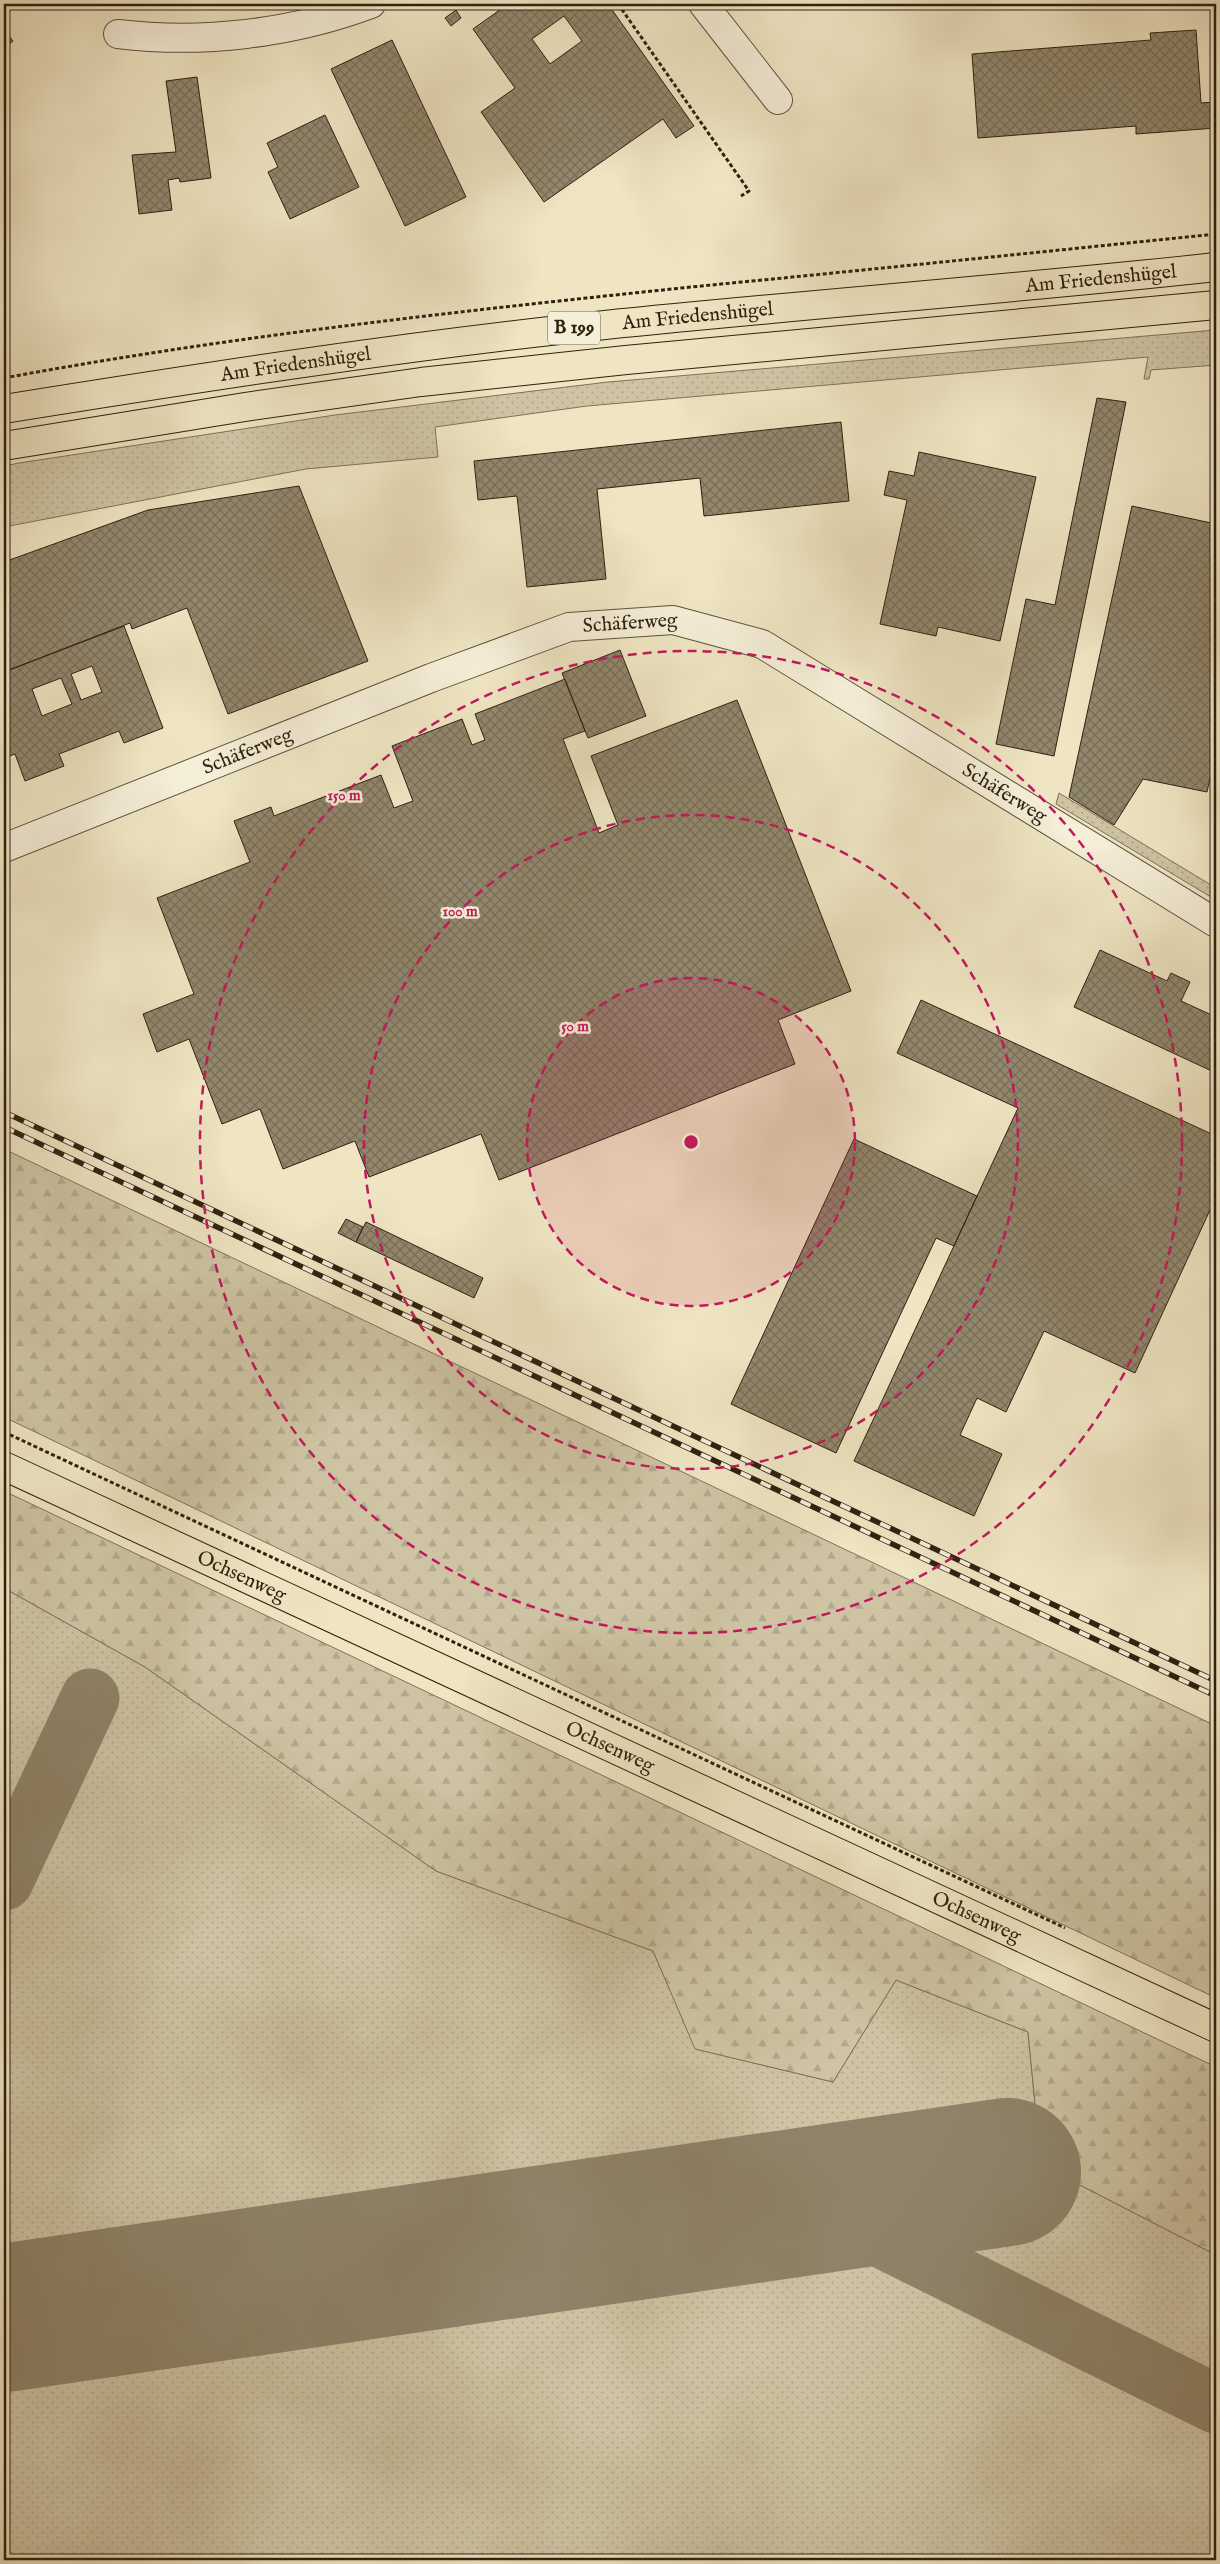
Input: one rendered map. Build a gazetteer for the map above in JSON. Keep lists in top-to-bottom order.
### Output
{
  "streets": {
    "main road": ["Am Friedenshügel", "B 199", "Ochsenweg"],
    "street": ["Schäferweg"]
  },
  "rings": ["150 m", "100 m", "50 m"]
}
